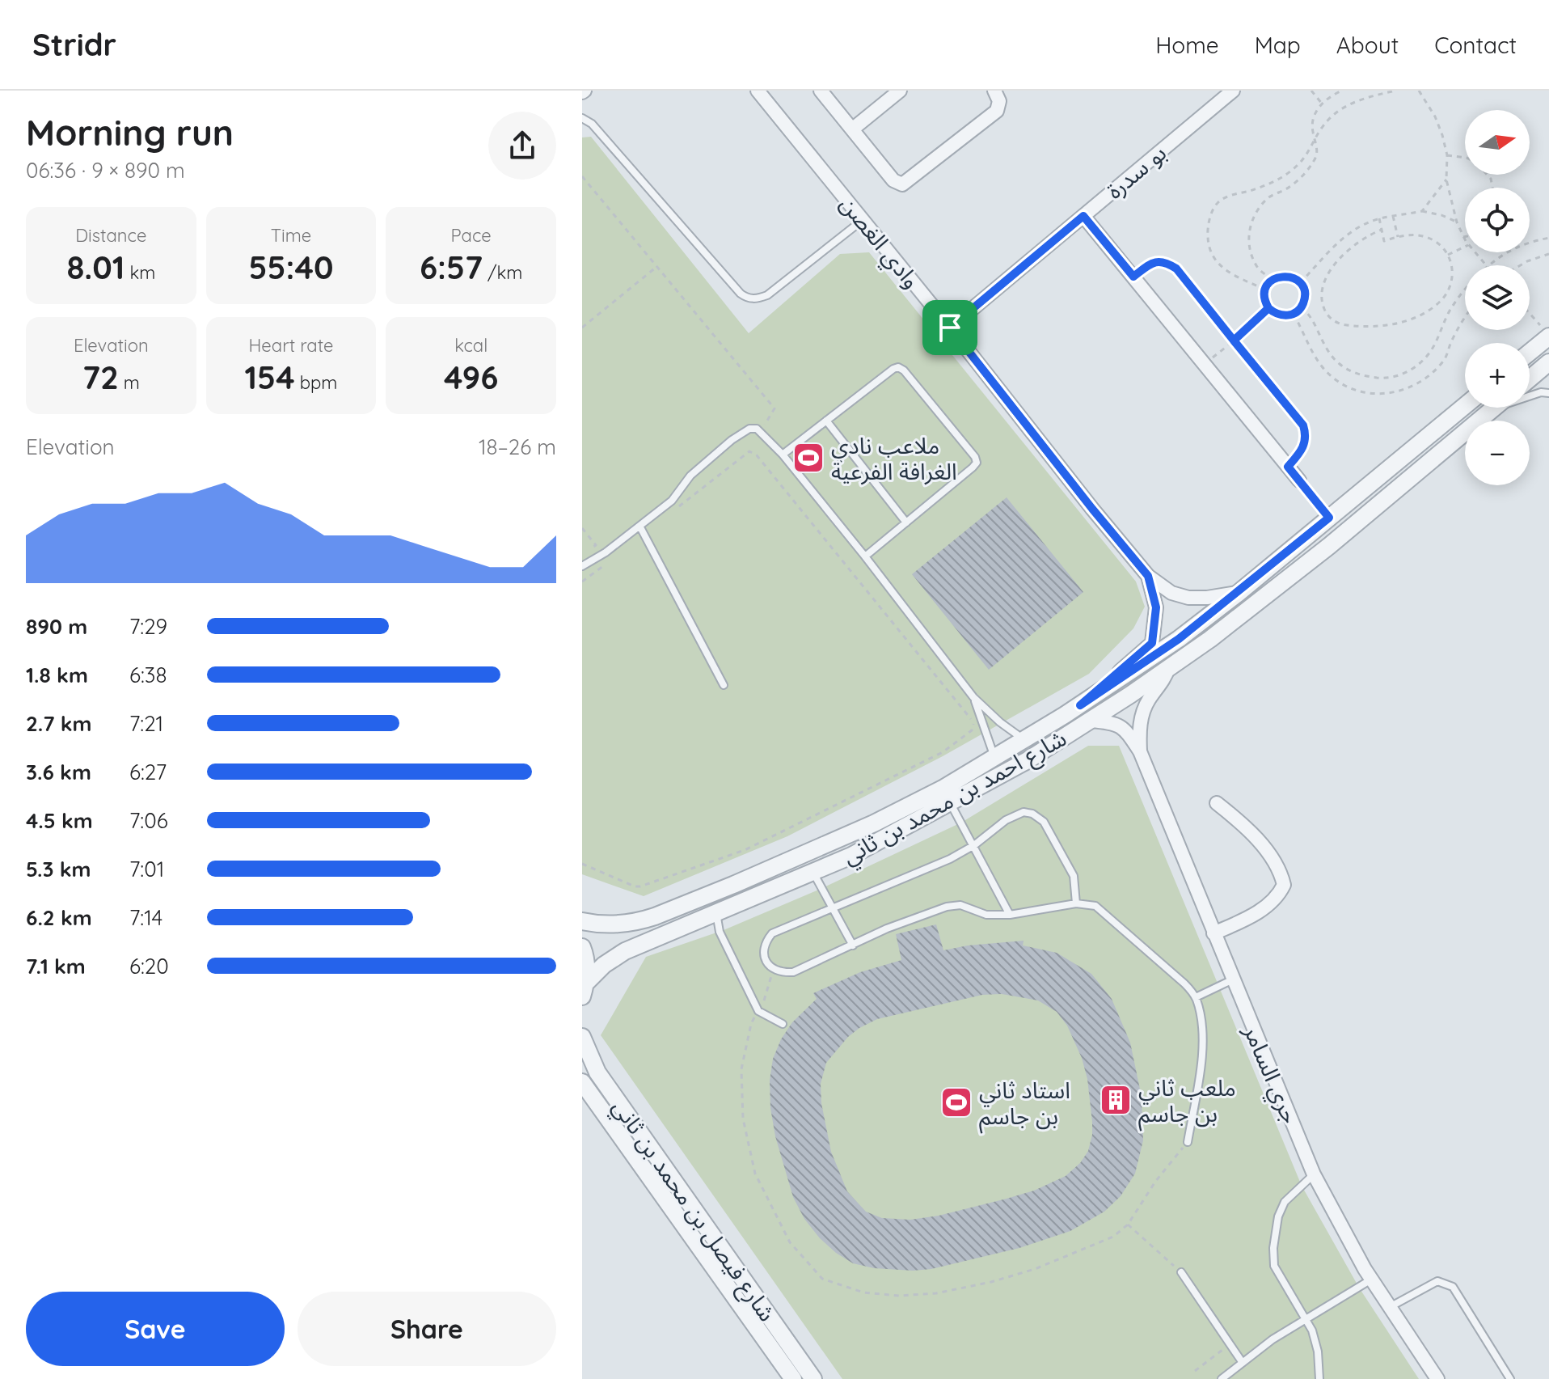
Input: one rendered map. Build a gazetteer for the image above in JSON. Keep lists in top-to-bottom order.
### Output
{
  "streets": {
    "street": [
      "بو سدرة",
      "وادي الغصن",
      "شارع احمد بن محمد بن ثاني",
      "جري السامر",
      "شارع فيصل بن محمد بن ثاني"
    ]
  },
  "crossings": [
    ["بو سدرة", "وادي الغصن"],
    ["وادي الغصن", "شارع احمد بن محمد بن ثاني"],
    ["شارع احمد بن محمد بن ثاني", "جري السامر"]
  ],
  "places": {
    "sports": ["ملاعب نادي الغرافة الفرعية", "استاد ثاني بن جاسم"],
    "building": ["ملعب ثاني بن جاسم"]
  },
  "north": "right",
  "page": {
    "header": "Stridr",
    "nav": [
      "Home",
      "Map",
      "About",
      "Contact"
    ],
    "heading": ["Morning run", "06:36 · 9 × 890 m"],
    "map_buttons": ["+", "−"],
    "stats": [
      ["Distance", "8.01 km"],
      ["Time", "55:40"],
      ["Pace", "6:57 /km"],
      ["Elevation", "72 m"],
      ["Heart rate", "154 bpm"],
      ["kcal", "496"]
    ],
    "chart": ["Elevation", "18–26 m"],
    "list": [
      {
        "name": "890 m",
        "note": "7:29"
      },
      {
        "name": "1.8 km",
        "note": "6:38"
      },
      {
        "name": "2.7 km",
        "note": "7:21"
      },
      {
        "name": "3.6 km",
        "note": "6:27"
      },
      {
        "name": "4.5 km",
        "note": "7:06"
      },
      {
        "name": "5.3 km",
        "note": "7:01"
      },
      {
        "name": "6.2 km",
        "note": "7:14"
      },
      {
        "name": "7.1 km",
        "note": "6:20"
      }
    ],
    "buttons": ["Save", "Share"]
  }
}
